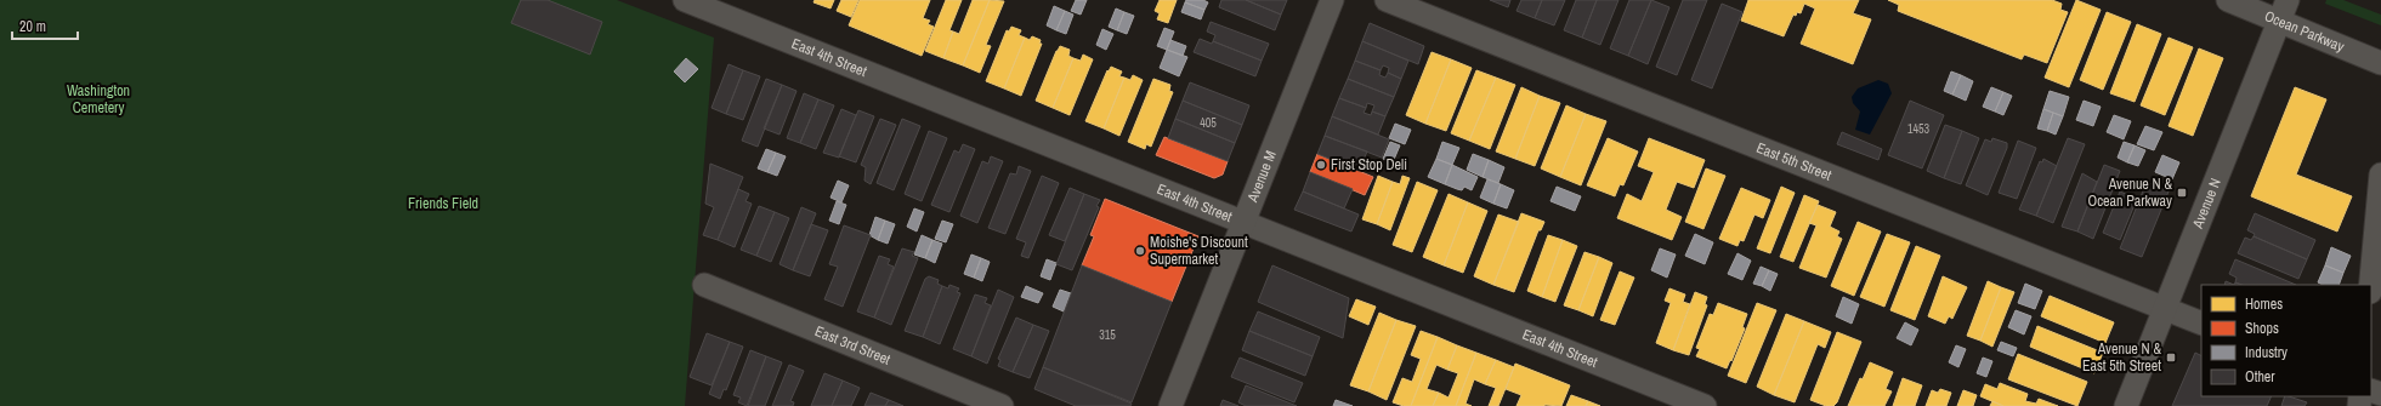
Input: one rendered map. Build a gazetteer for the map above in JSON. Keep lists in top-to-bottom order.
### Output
{
  "streets": {
    "street": [
      "Ocean Parkway",
      "East 4th Street",
      "East 5th Street",
      "Avenue M",
      "Avenue N",
      "East 3rd Street"
    ]
  },
  "crossings": [
    ["Ocean Parkway", "Avenue N"],
    ["East 4th Street", "Avenue M"],
    ["East 5th Street", "Avenue N"]
  ],
  "parks": ["Washington Cemetery", "Friends Field"],
  "places": {
    "other": ["First Stop Deli", "Moishe's Discount Supermarket"],
    "transit": ["Avenue N & Ocean Parkway", "Avenue N & East 5th Street"]
  },
  "house_numbers": ["405", "1453", "315"],
  "legend": [
    "Homes",
    "Shops",
    "Industry",
    "Other"
  ],
  "scale_bar": "20 m"
}
